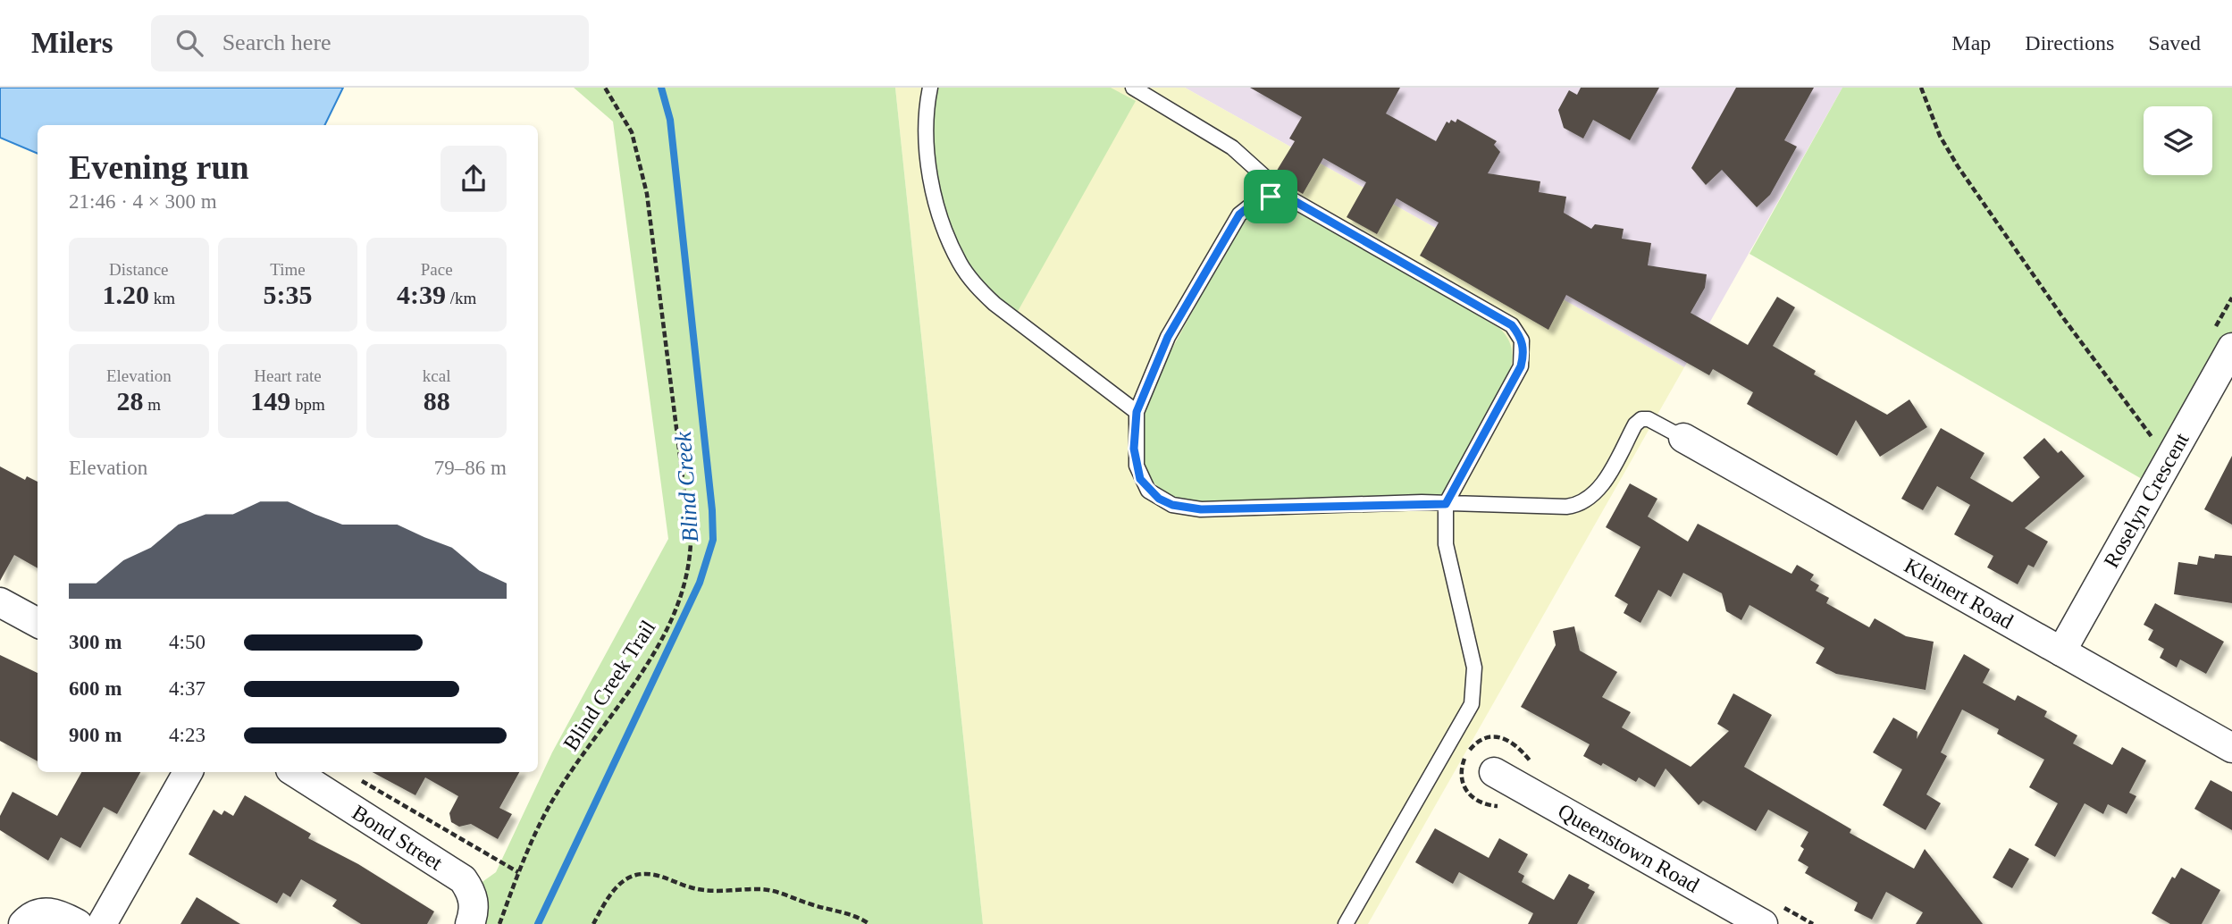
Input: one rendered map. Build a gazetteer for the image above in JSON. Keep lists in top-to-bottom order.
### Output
{
  "streets": {
    "street": [
      "Roselyn Crescent",
      "Kleinert Road",
      "Bond Street",
      "Queenstown Road"
    ],
    "path": ["Blind Creek Trail"]
  },
  "crossings": [
    ["Roselyn Crescent", "Kleinert Road"]
  ],
  "water": ["Blind Creek"],
  "page": {
    "header": "Milers",
    "search": "Search here",
    "nav": ["Map", "Directions", "Saved"],
    "heading": ["Evening run", "21:46 · 4 × 300 m"],
    "stats": [
      ["Distance", "1.20 km"],
      ["Time", "5:35"],
      ["Pace", "4:39 /km"],
      ["Elevation", "28 m"],
      ["Heart rate", "149 bpm"],
      ["kcal", "88"]
    ],
    "chart": ["Elevation", "79–86 m"],
    "list": [
      {
        "name": "300 m",
        "note": "4:50"
      },
      {
        "name": "600 m",
        "note": "4:37"
      },
      {
        "name": "900 m",
        "note": "4:23"
      }
    ]
  }
}
